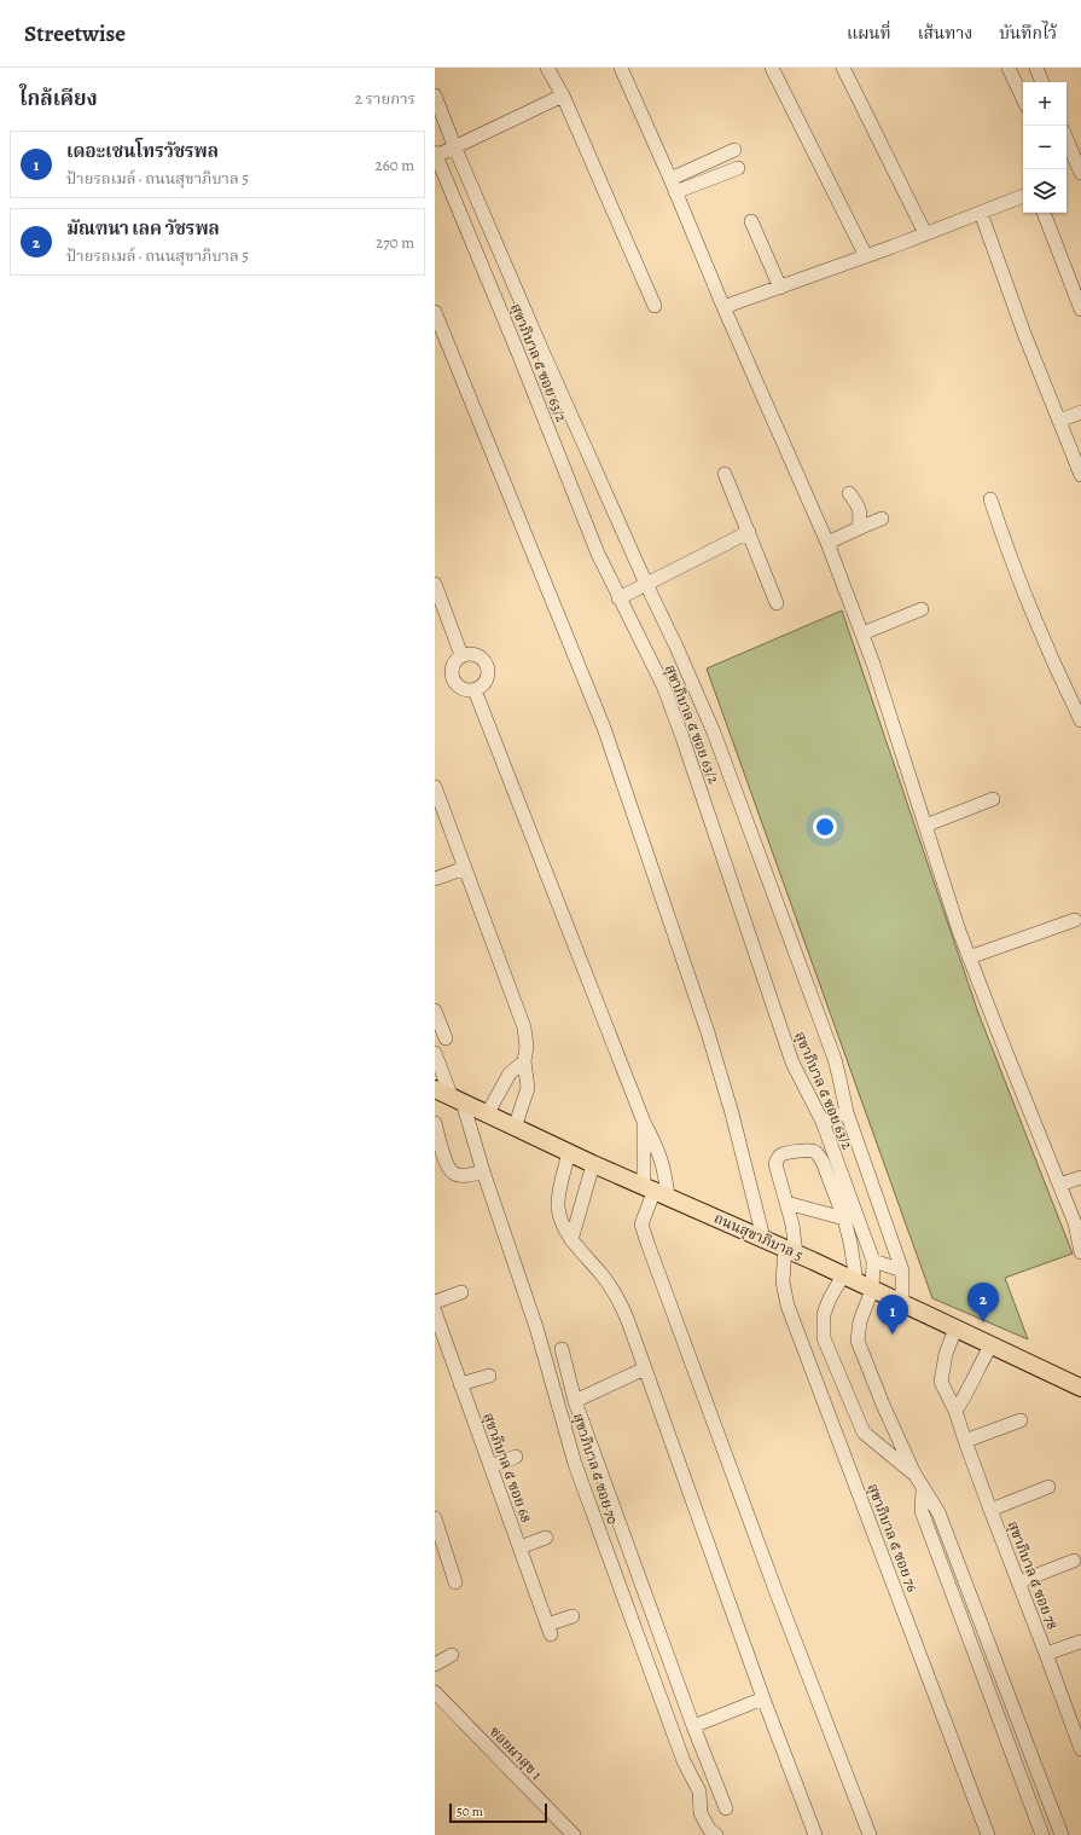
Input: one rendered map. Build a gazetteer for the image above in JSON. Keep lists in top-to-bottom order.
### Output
{
  "streets": {
    "main road": ["ถนนสุขาภิบาล 5"],
    "street": [
      "สุขาภิบาล ๕ ซอย 63/2",
      "สุขาภิบาล ๕ ซอย 68",
      "สุขาภิบาล ๕ ซอย 70",
      "สุขาภิบาล ๕ ซอย 76",
      "สุขาภิบาล ๕ ซอย 78",
      "ซอยผาสุข 1"
    ]
  },
  "crossings": [
    ["ถนนสุขาภิบาล 5", "สุขาภิบาล ๕ ซอย 70"],
    ["ถนนสุขาภิบาล 5", "สุขาภิบาล ๕ ซอย 76"],
    ["ถนนสุขาภิบาล 5", "สุขาภิบาล ๕ ซอย 78"]
  ],
  "scale_bar": "50 m",
  "page": {
    "header": "Streetwise",
    "nav": ["แผนที่", "เส้นทาง", "บันทึกไว้"],
    "heading": ["ใกล้เคียง", "2 รายการ"],
    "map_buttons": ["+", "−"],
    "list": [
      {
        "mark": "1",
        "name": "เดอะเซนโทรวัชรพล",
        "note": "ป้ายรถเมล์ · ถนนสุขาภิบาล 5",
        "value": "260 m"
      },
      {
        "mark": "2",
        "name": "มัณฑนา เลค วัชรพล",
        "note": "ป้ายรถเมล์ · ถนนสุขาภิบาล 5",
        "value": "270 m"
      }
    ],
    "pins": ["2", "1"],
    "scale": "50 m"
  }
}
